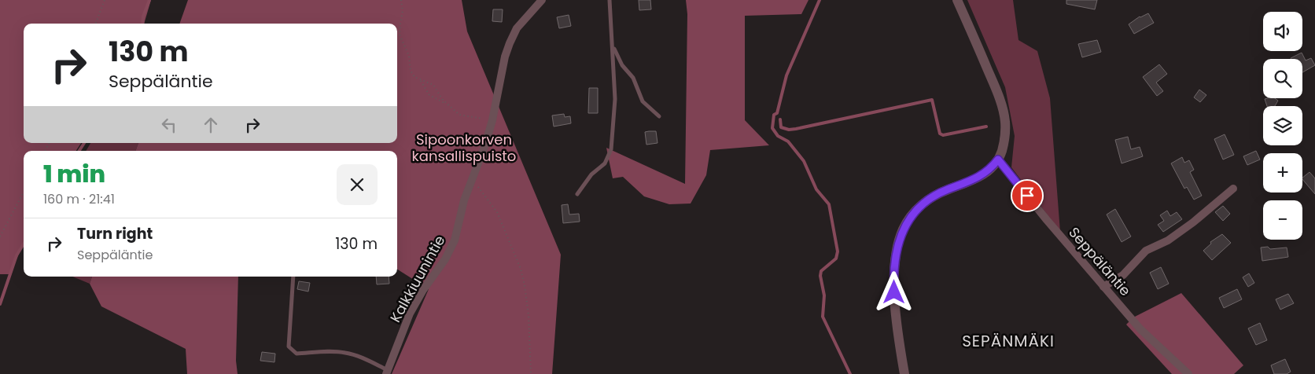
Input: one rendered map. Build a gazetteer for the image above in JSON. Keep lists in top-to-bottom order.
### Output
{
  "streets": {
    "street": ["Seppäläntie", "Kalkkiuunintie"]
  },
  "districts": ["SEPÄNMÄKI"],
  "parks": ["Sipoonkorven kansallispuisto"],
  "page": {
    "map_buttons": ["+", "−"],
    "turn": ["130 m", "Seppäläntie"],
    "heading": ["1 min", "160 m · 21:41"],
    "list": [
      {
        "name": "Turn right",
        "note": "Seppäläntie",
        "value": "130 m"
      }
    ]
  }
}
